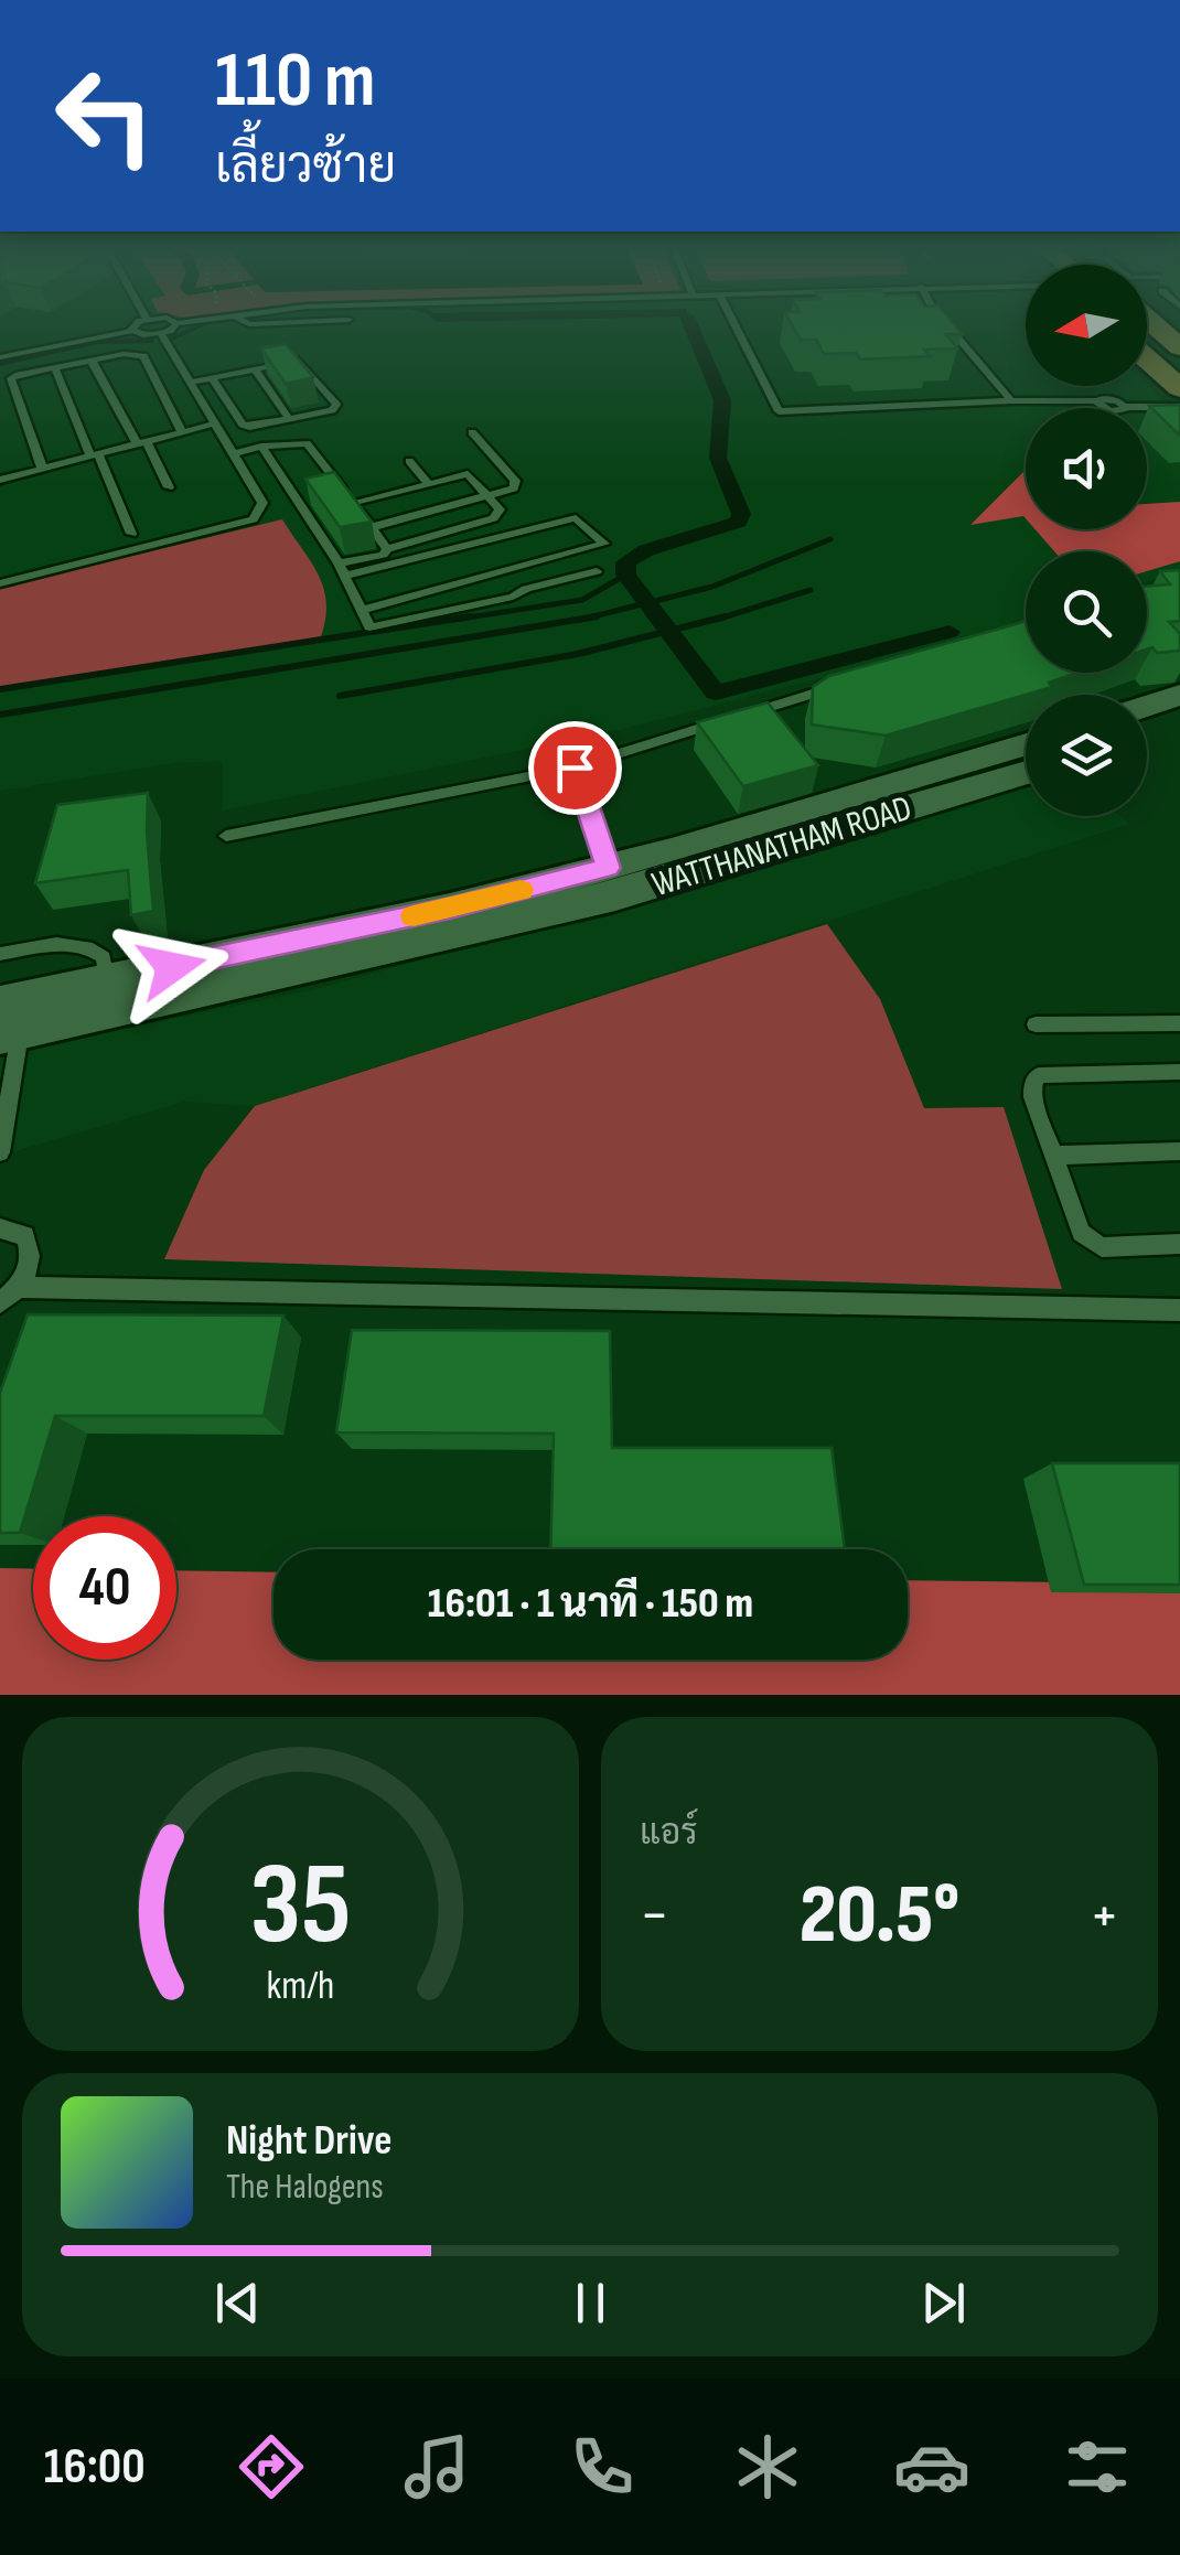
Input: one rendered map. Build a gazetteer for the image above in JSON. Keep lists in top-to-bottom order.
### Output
{
  "streets": {
    "street": ["WATTHANATHAM ROAD"]
  },
  "north": "left",
  "page": {
    "turn": ["110 m", "เลี้ยวซ้าย"],
    "limit": "40",
    "trip": "16:01 · 1 นาที · 150 m",
    "tile": "แอร์",
    "heat": ["−", "20.5°", "+"],
    "song": ["Night Drive", "The Halogens"],
    "tabs": "16:00",
    "gauge": ["35", "km/h"]
  }
}
